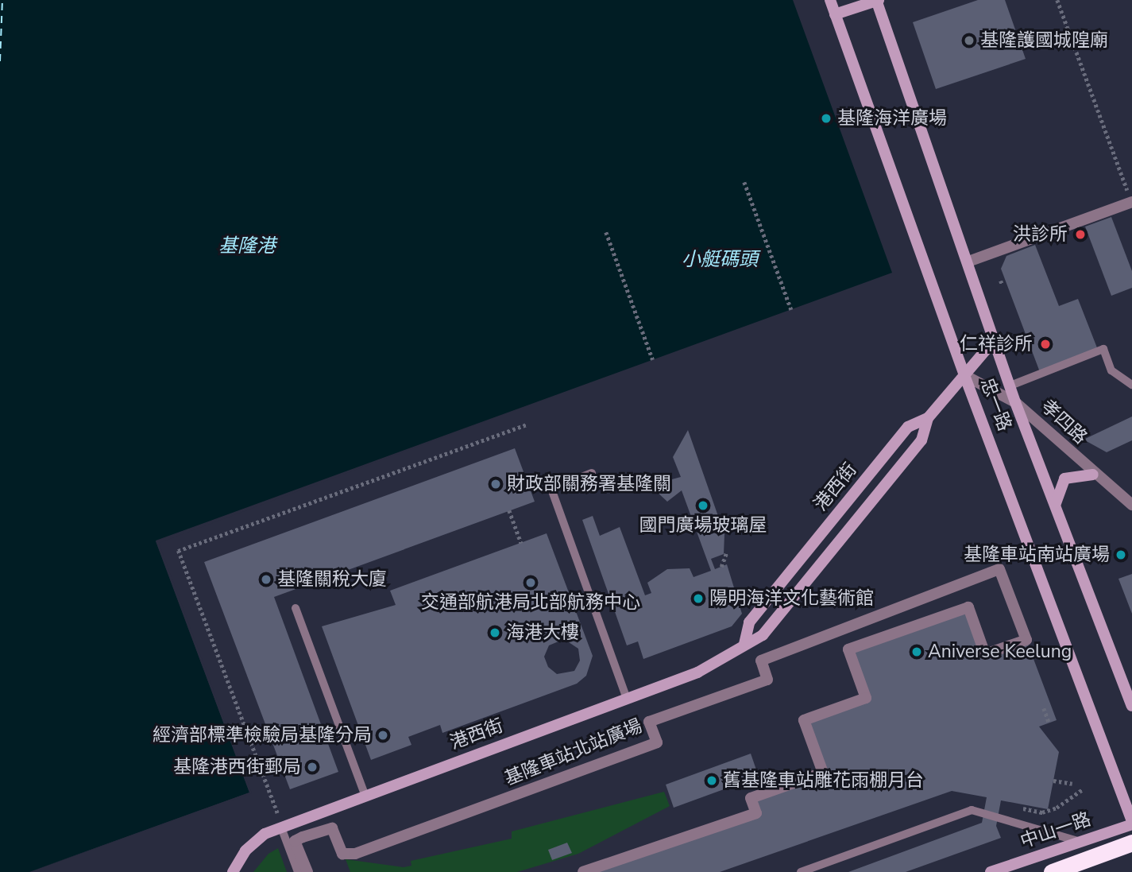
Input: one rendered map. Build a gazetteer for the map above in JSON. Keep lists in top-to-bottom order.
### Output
{
  "streets": {
    "street": [
      "忠一路",
      "孝四路",
      "港西街",
      "基隆車站北站廣場",
      "中山一路"
    ]
  },
  "crossings": [
    ["忠一路", "孝四路"],
    ["忠一路", "港西街"],
    ["忠一路", "中山一路"],
    ["孝四路", "港西街"]
  ],
  "water": ["基隆港", "小艇碼頭"],
  "places": [
    "基隆護國城隍廟",
    "基隆海洋廣場",
    "洪診所",
    "仁祥診所",
    "財政部關務署基隆關",
    "國門廣場玻璃屋",
    "基隆車站南站廣場",
    "基隆關稅大廈",
    "交通部航港局北部航務中心",
    "陽明海洋文化藝術館",
    "海港大樓",
    "Aniverse Keelung",
    "經濟部標準檢驗局基隆分局",
    "基隆港西街郵局",
    "舊基隆車站雕花雨棚月台"
  ]
}
